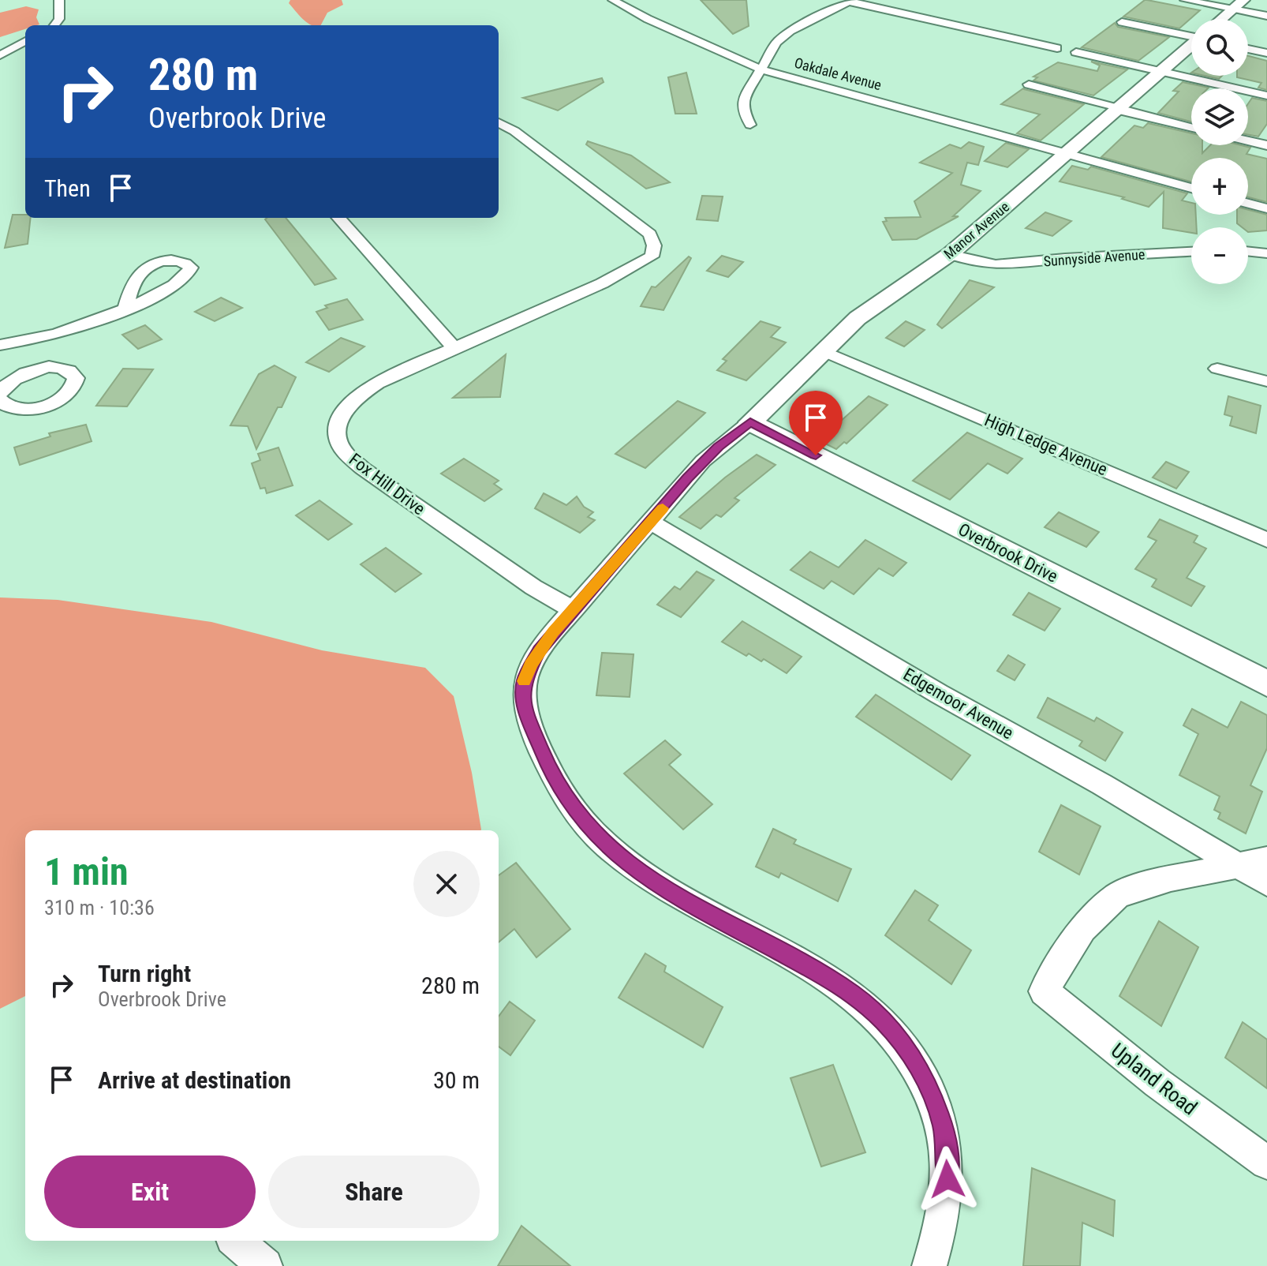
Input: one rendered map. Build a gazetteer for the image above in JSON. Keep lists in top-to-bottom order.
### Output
{
  "streets": {
    "street": [
      "Oakdale Avenue",
      "Manor Avenue",
      "Sunnyside Avenue",
      "High Ledge Avenue",
      "Fox Hill Drive",
      "Overbrook Drive",
      "Edgemoor Avenue",
      "Upland Road"
    ]
  },
  "crossings": [
    ["Oakdale Avenue", "Manor Avenue"],
    ["Manor Avenue", "Sunnyside Avenue"],
    ["Manor Avenue", "High Ledge Avenue"],
    ["Manor Avenue", "Overbrook Drive"],
    ["Edgemoor Avenue", "Upland Road"]
  ],
  "page": {
    "map_buttons": ["+", "−"],
    "turn": ["280 m", "Overbrook Drive"],
    "then": "Then",
    "heading": ["1 min", "310 m · 10:36"],
    "list": [
      {
        "name": "Turn right",
        "note": "Overbrook Drive",
        "value": "280 m"
      },
      {
        "name": "Arrive at destination",
        "value": "30 m"
      }
    ],
    "buttons": ["Exit", "Share"]
  }
}
